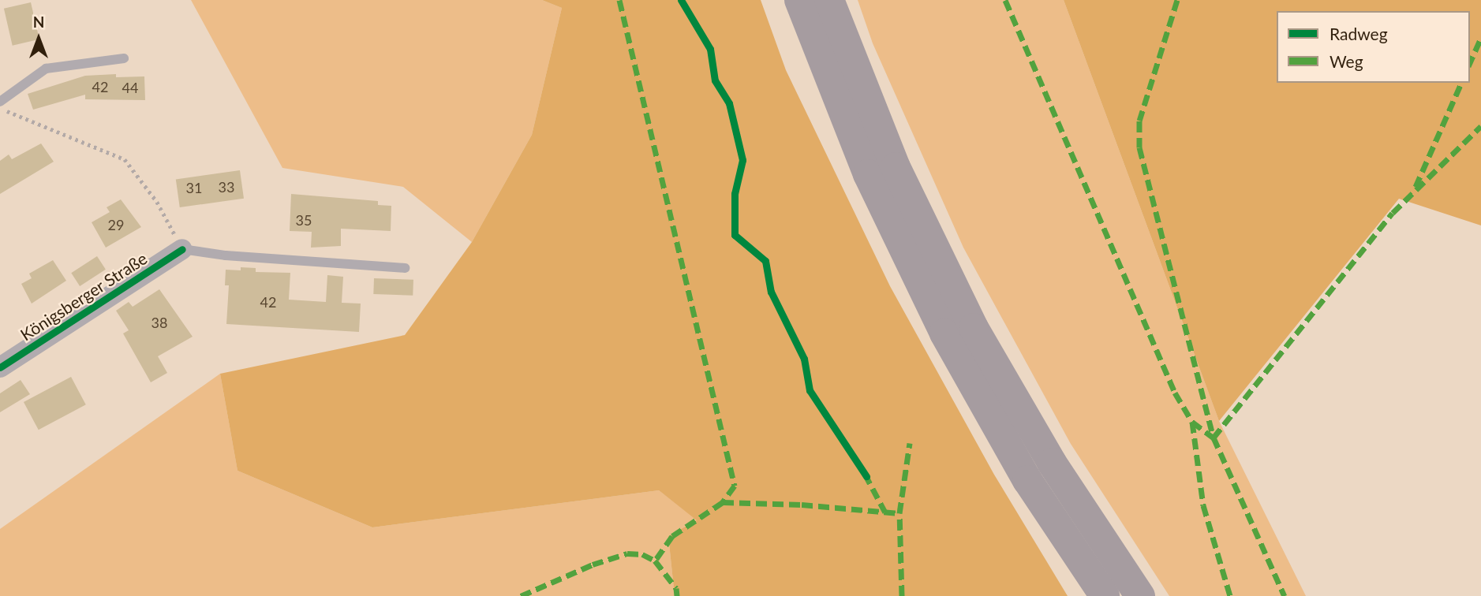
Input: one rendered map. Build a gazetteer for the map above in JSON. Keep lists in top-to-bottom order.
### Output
{
  "streets": {
    "street": ["Königsberger Straße"]
  },
  "house_numbers": [
    "42",
    "44",
    "33",
    "31",
    "35",
    "29",
    "42",
    "38"
  ],
  "legend": ["Radweg", "Weg"],
  "north": "top"
}
